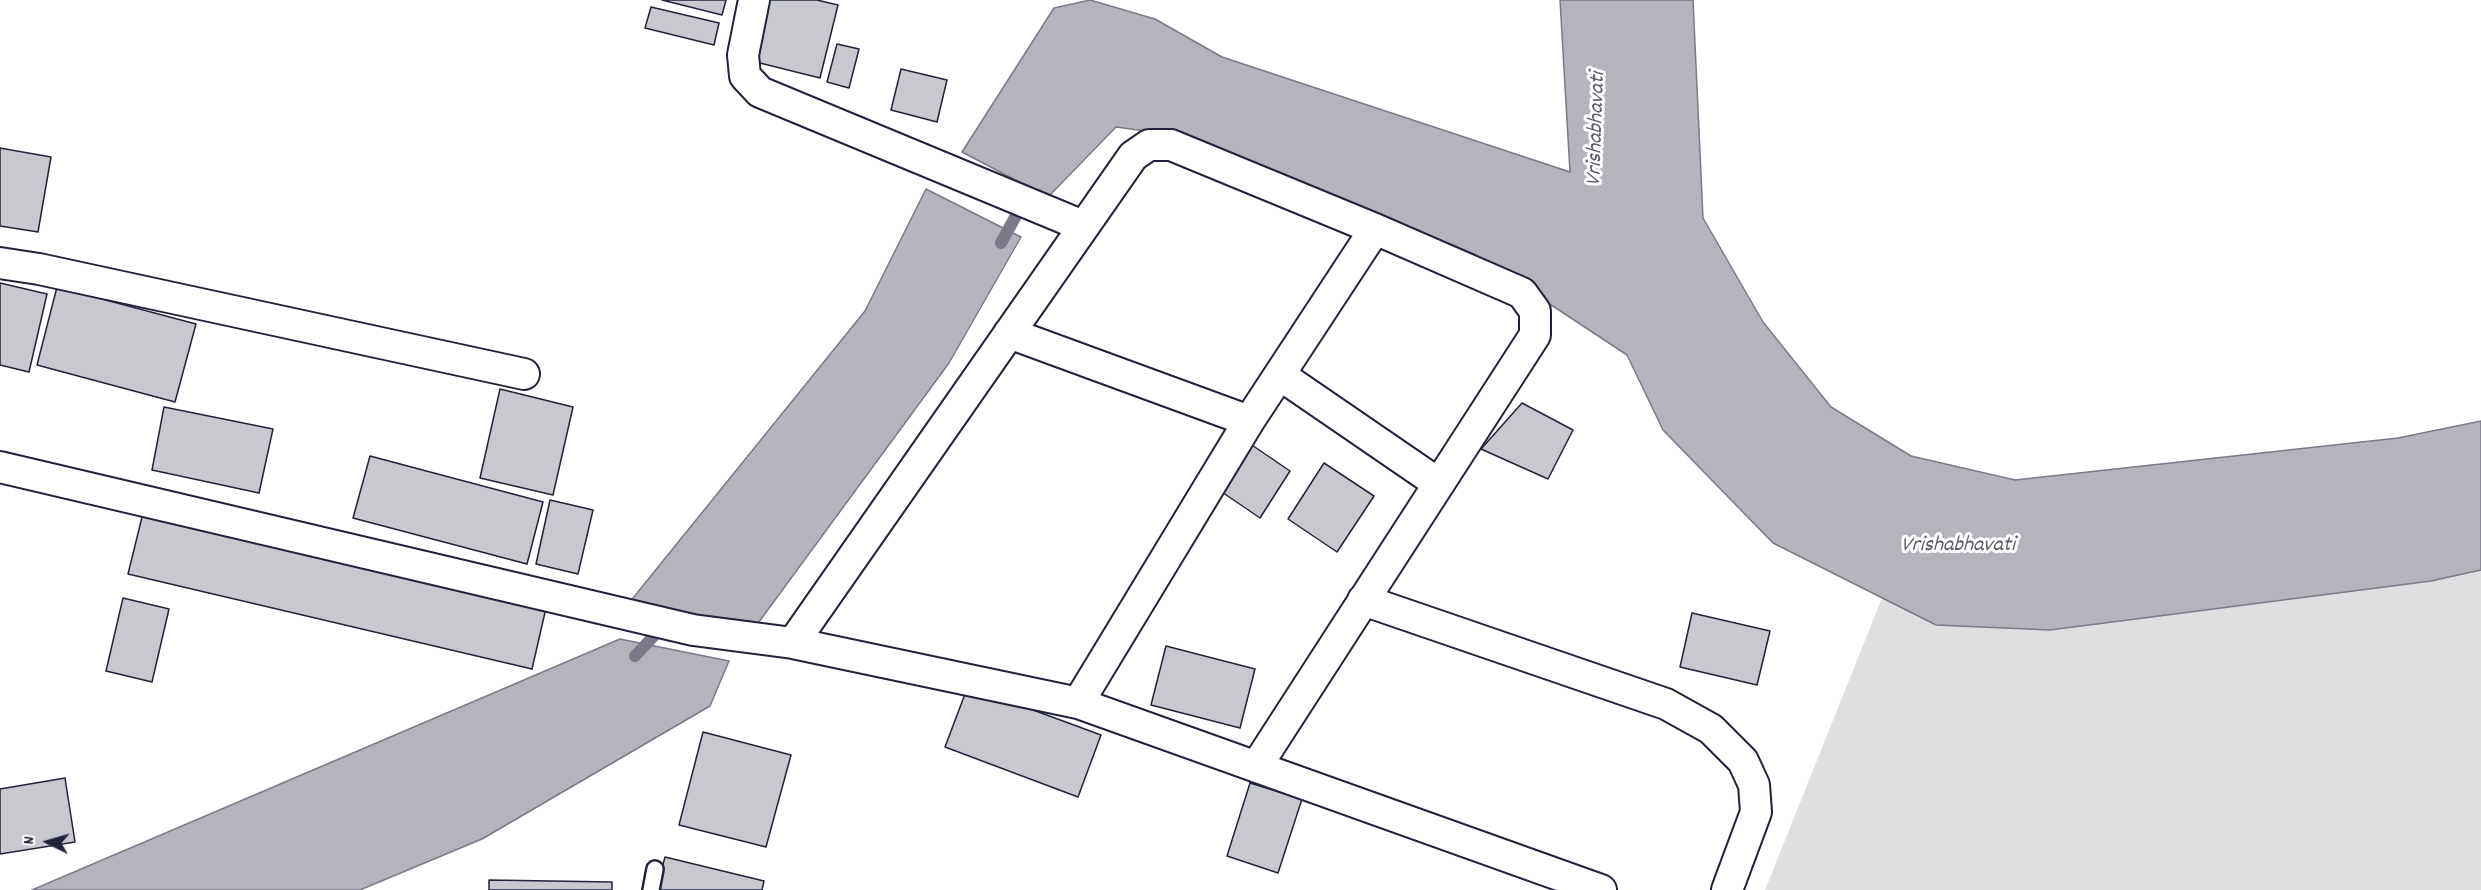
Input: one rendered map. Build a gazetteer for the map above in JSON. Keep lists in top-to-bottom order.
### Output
{
  "water": ["Vrishabhavati"],
  "north": "left"
}
